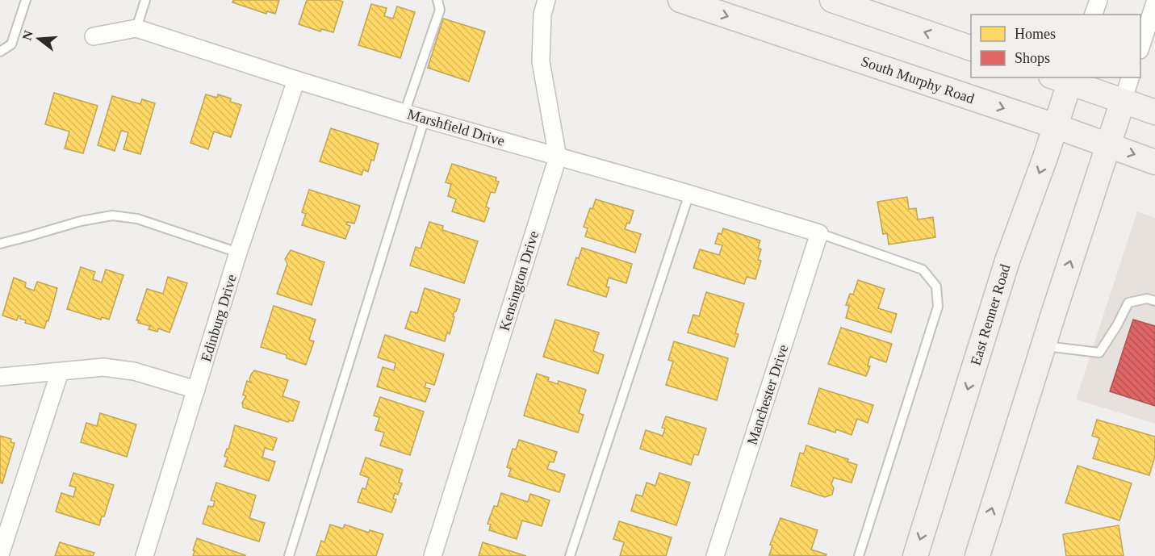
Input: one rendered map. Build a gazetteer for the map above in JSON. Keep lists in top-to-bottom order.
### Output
{
  "streets": {
    "main road": ["South Murphy Road", "East Renner Road"],
    "street": [
      "Marshfield Drive",
      "Kensington Drive",
      "Edinburg Drive",
      "Manchester Drive"
    ]
  },
  "crossings": [
    ["South Murphy Road", "East Renner Road"],
    ["Marshfield Drive", "Kensington Drive"],
    ["Marshfield Drive", "Edinburg Drive"],
    ["Marshfield Drive", "Manchester Drive"]
  ],
  "legend": ["Homes", "Shops"],
  "north": "left"
}
